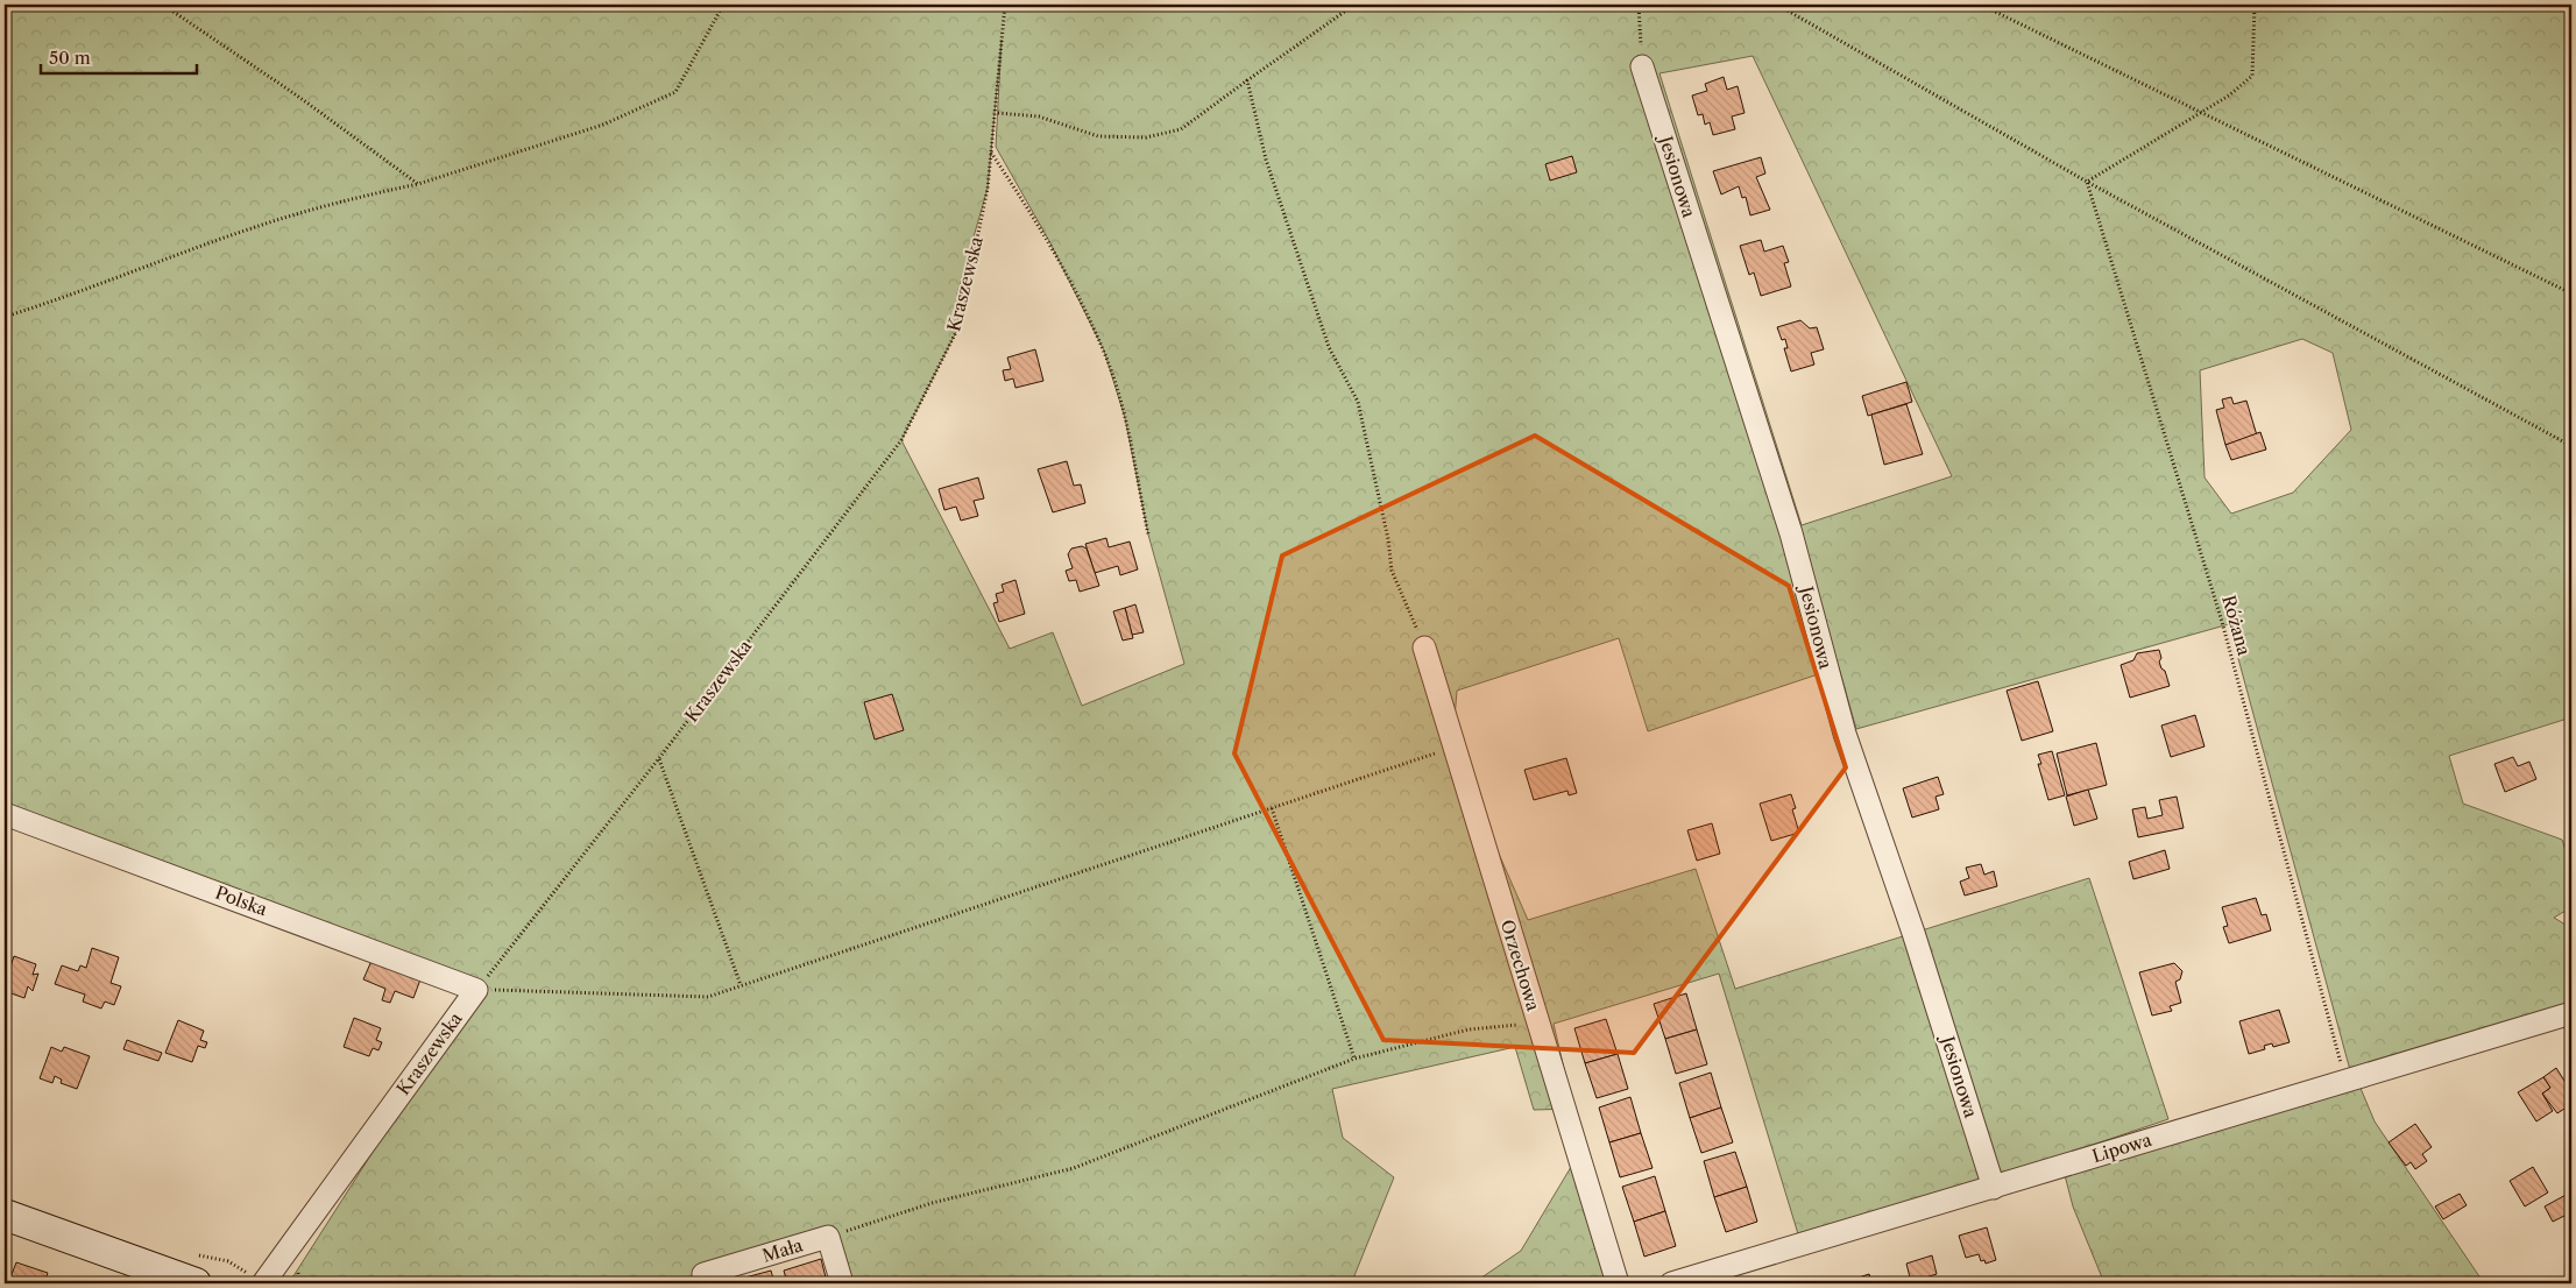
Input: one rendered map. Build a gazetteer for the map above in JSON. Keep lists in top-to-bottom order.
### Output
{
  "streets": {
    "street": [
      "Jesionowa",
      "Kraszewska",
      "Polska",
      "Orzechowa",
      "Lipowa",
      "Mała"
    ],
    "path": ["Różana"]
  },
  "crossings": [
    ["Jesionowa", "Lipowa"],
    ["Kraszewska", "Polska"],
    ["Różana", "Lipowa"]
  ],
  "scale_bar": "50 m"
}
